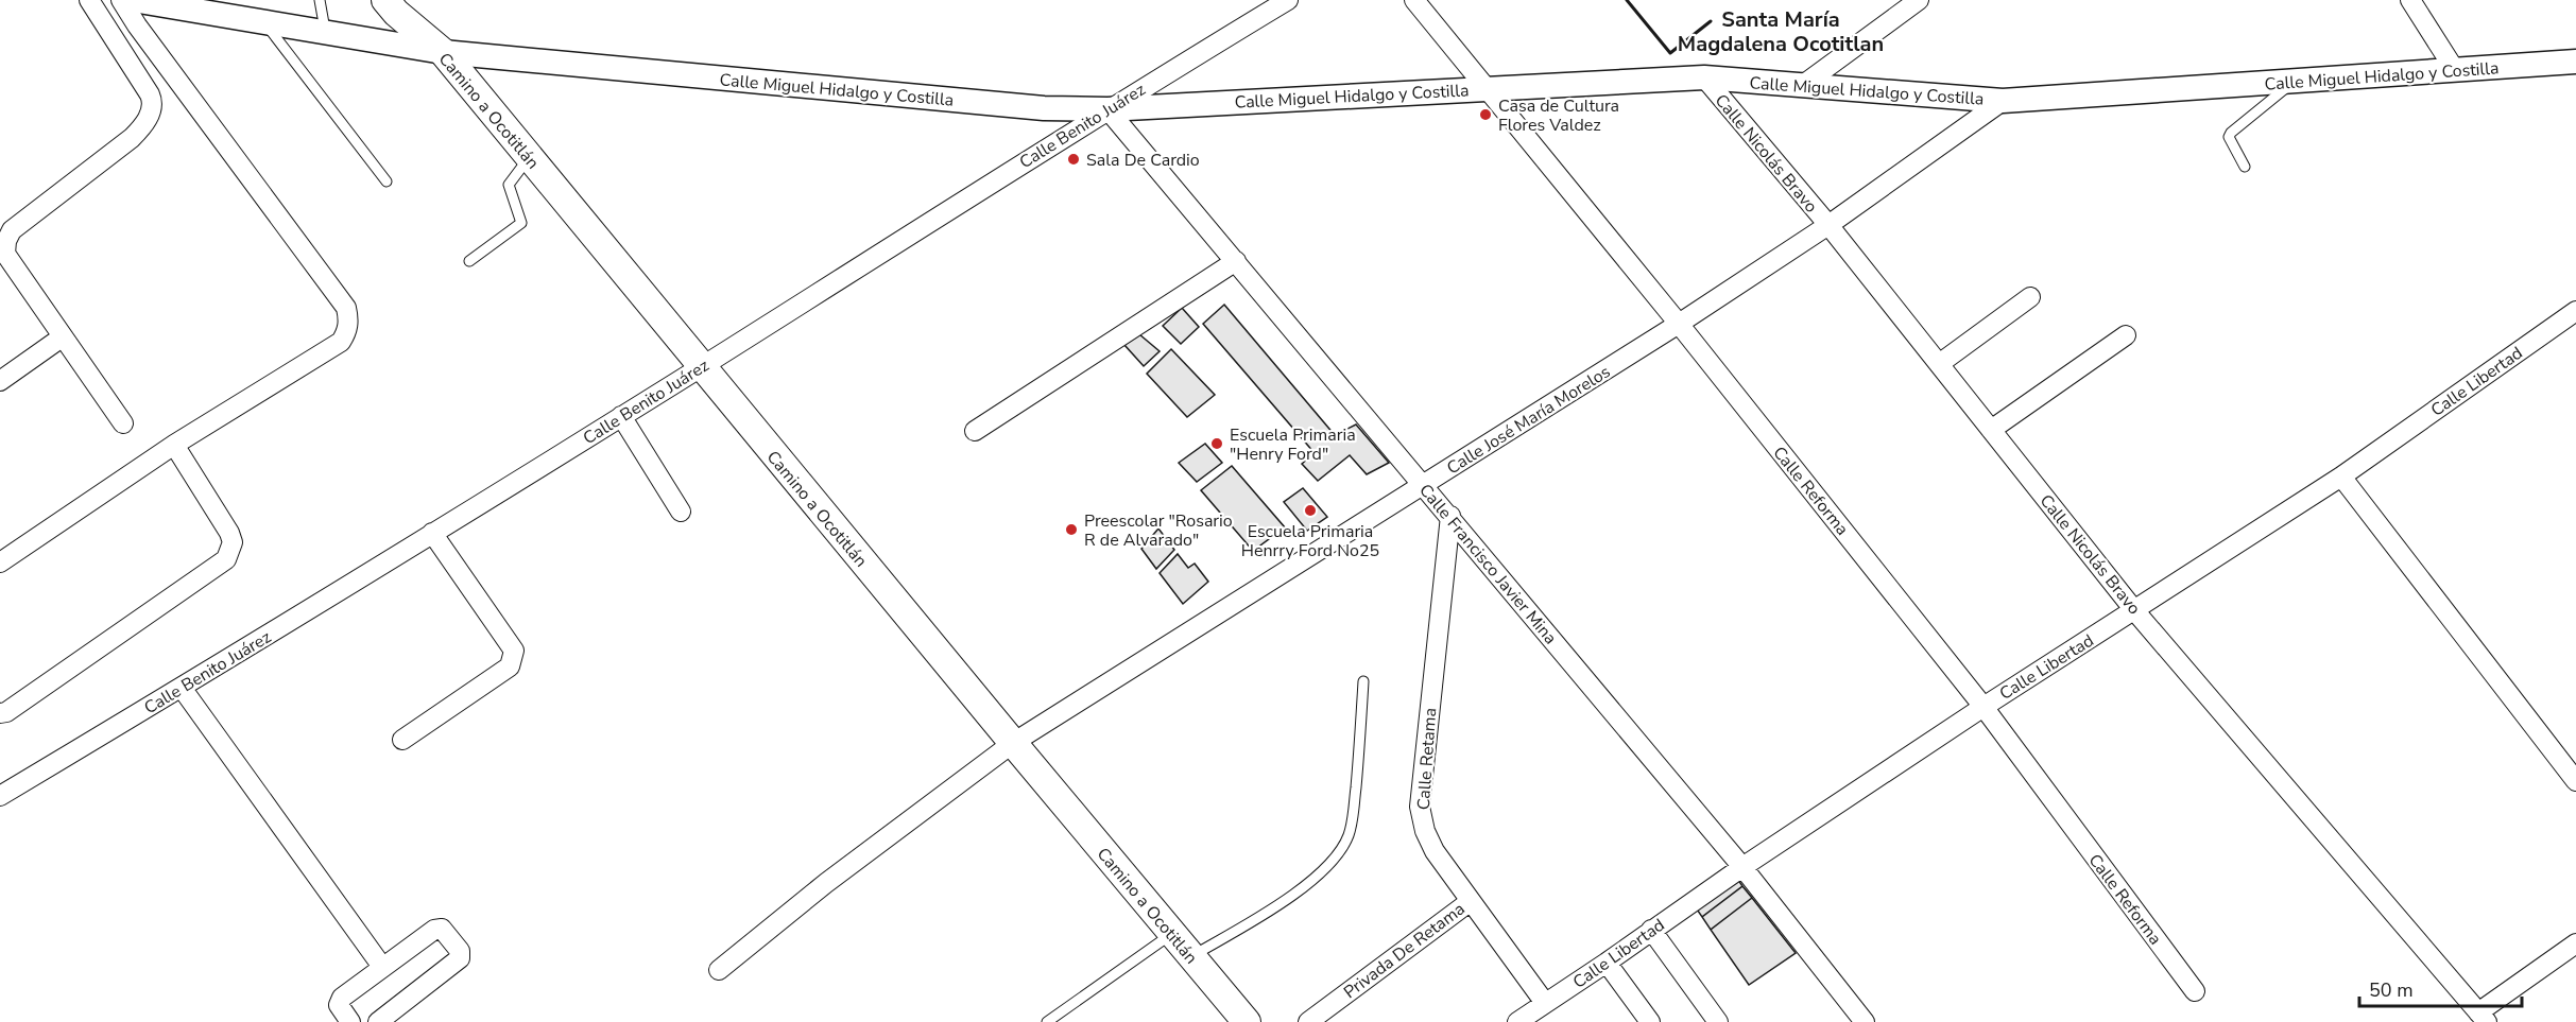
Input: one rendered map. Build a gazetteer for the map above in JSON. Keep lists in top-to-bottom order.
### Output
{
  "streets": {
    "main road": ["Camino a Ocotitlán"],
    "street": [
      "Calle Miguel Hidalgo y Costilla",
      "Calle Benito Juárez",
      "Calle Nicolás Bravo",
      "Calle Libertad",
      "Calle José María Morelos",
      "Calle Reforma",
      "Calle Francisco Javier Mina",
      "Calle Retama",
      "Privada De Retama"
    ]
  },
  "crossings": [
    ["Calle Miguel Hidalgo y Costilla", "Camino a Ocotitlán"],
    ["Calle Miguel Hidalgo y Costilla", "Calle Benito Juárez"],
    ["Calle Miguel Hidalgo y Costilla", "Calle Nicolás Bravo"],
    ["Calle Miguel Hidalgo y Costilla", "Calle José María Morelos"],
    ["Calle Miguel Hidalgo y Costilla", "Calle Reforma"],
    ["Calle Miguel Hidalgo y Costilla", "Calle Francisco Javier Mina"],
    ["Camino a Ocotitlán", "Calle Benito Juárez"],
    ["Camino a Ocotitlán", "Calle José María Morelos"],
    ["Calle Benito Juárez", "Calle Francisco Javier Mina"],
    ["Calle Nicolás Bravo", "Calle Libertad"],
    ["Calle Nicolás Bravo", "Calle José María Morelos"],
    ["Calle Libertad", "Calle Reforma"],
    ["Calle Libertad", "Calle Francisco Javier Mina"],
    ["Calle Libertad", "Calle Retama"],
    ["Calle José María Morelos", "Calle Reforma"],
    ["Calle José María Morelos", "Calle Francisco Javier Mina"],
    ["Calle Francisco Javier Mina", "Calle Retama"],
    ["Calle Retama", "Privada De Retama"]
  ],
  "districts": ["Santa María Magdalena Ocotitlan"],
  "places": [
    "Casa de Cultura Flores Valdez",
    "Sala De Cardio",
    "Escuela Primaria \"Henry Ford\"",
    "Escuela Primaria Henrry Ford No25",
    "Preescolar \"Rosario R de Alvarado\""
  ],
  "scale_bar": "50 m"
}
